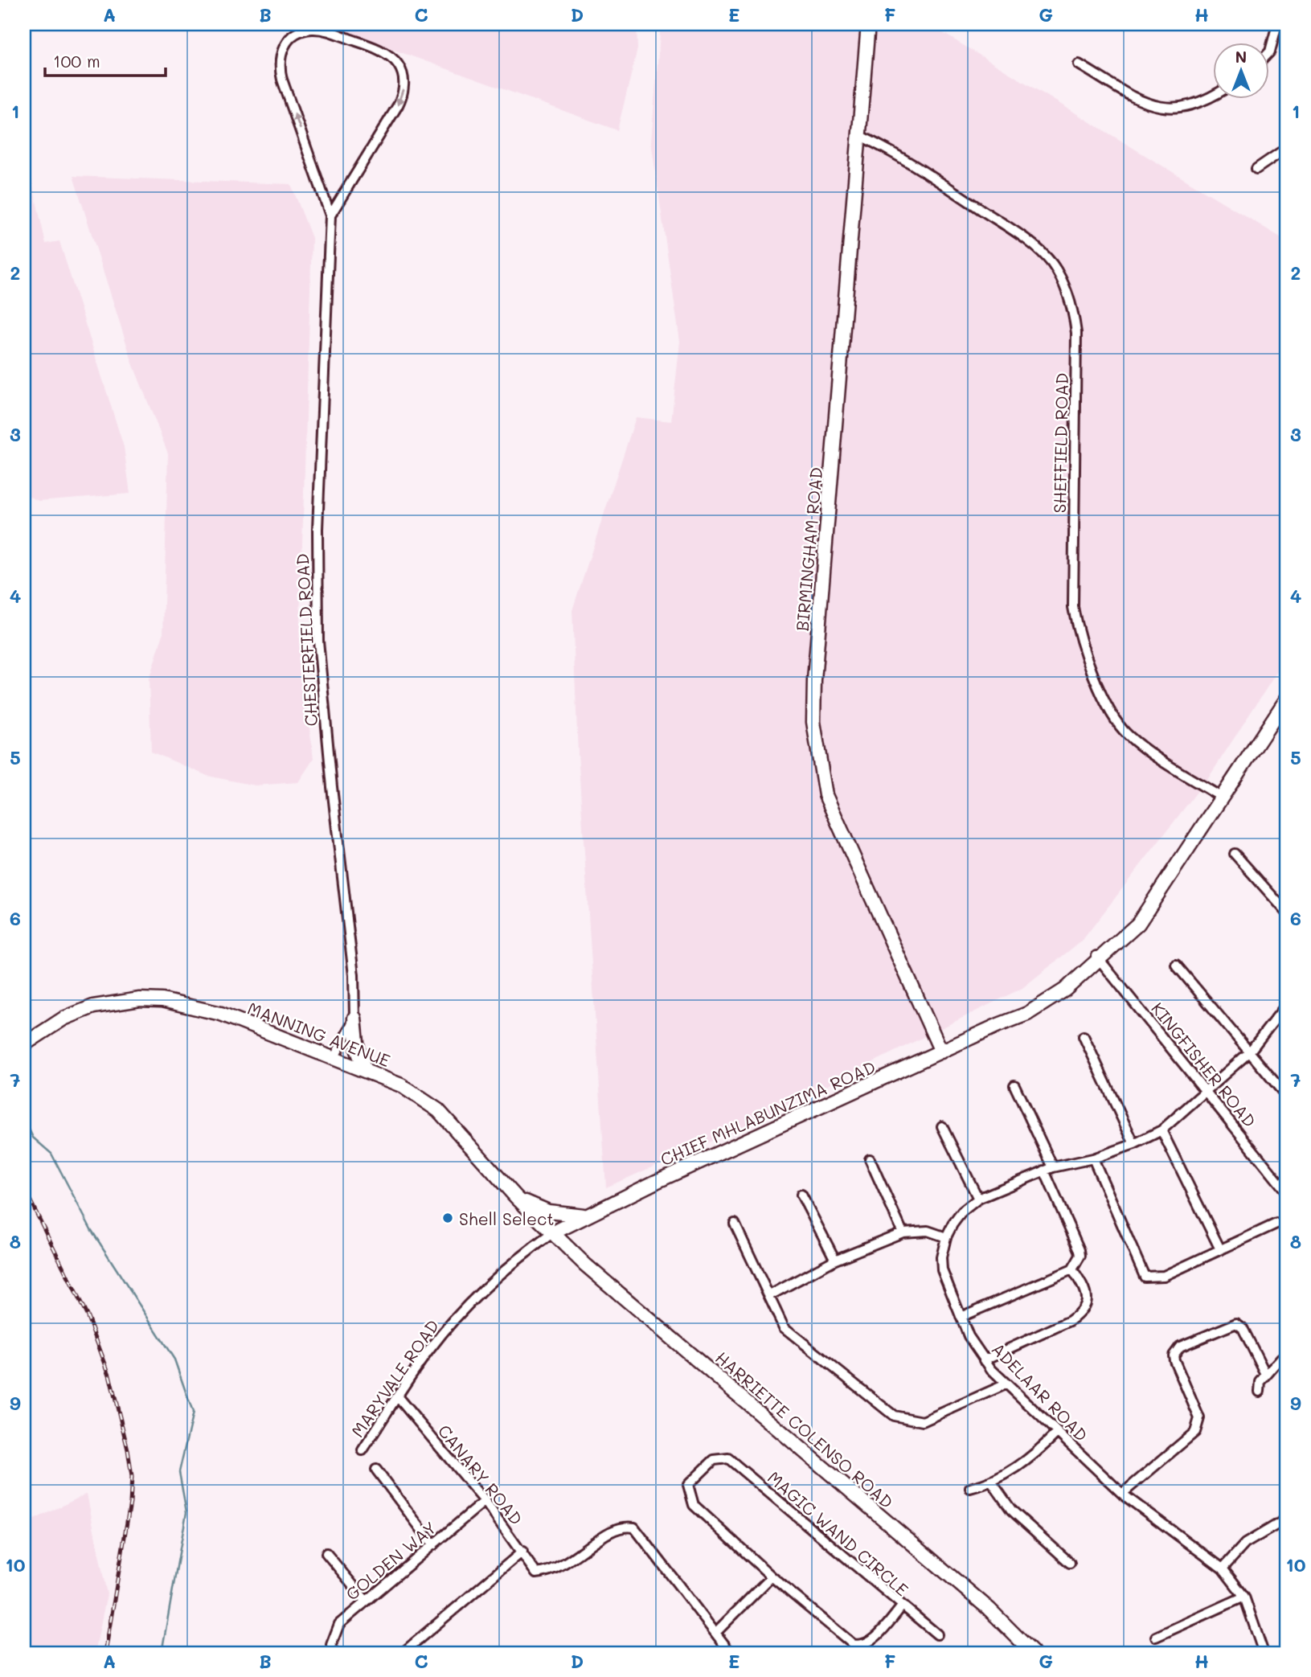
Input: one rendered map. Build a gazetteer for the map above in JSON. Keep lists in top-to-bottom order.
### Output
{
  "streets": {
    "main road": [
      "BIRMINGHAM ROAD",
      "MANNING AVENUE",
      "CHIEF MHLABUNZIMA ROAD",
      "HARRIETTE COLENSO ROAD"
    ],
    "street": [
      "SHEFFIELD ROAD",
      "CHESTERFIELD ROAD",
      "KINGFISHER ROAD",
      "MARYVALE ROAD",
      "ADELAAR ROAD",
      "CANARY ROAD",
      "MAGIC WAND CIRCLE",
      "GOLDEN WAY"
    ]
  },
  "crossings": [
    ["SHEFFIELD ROAD", "BIRMINGHAM ROAD"],
    ["SHEFFIELD ROAD", "CHIEF MHLABUNZIMA ROAD"],
    ["BIRMINGHAM ROAD", "CHIEF MHLABUNZIMA ROAD"],
    ["CHESTERFIELD ROAD", "MANNING AVENUE"],
    ["MANNING AVENUE", "CHIEF MHLABUNZIMA ROAD"],
    ["MANNING AVENUE", "MARYVALE ROAD"],
    ["MANNING AVENUE", "HARRIETTE COLENSO ROAD"],
    ["KINGFISHER ROAD", "CHIEF MHLABUNZIMA ROAD"],
    ["KINGFISHER ROAD", "ADELAAR ROAD"],
    ["CHIEF MHLABUNZIMA ROAD", "MARYVALE ROAD"],
    ["CHIEF MHLABUNZIMA ROAD", "HARRIETTE COLENSO ROAD"],
    ["MARYVALE ROAD", "HARRIETTE COLENSO ROAD"],
    ["MARYVALE ROAD", "CANARY ROAD"],
    ["CANARY ROAD", "GOLDEN WAY"]
  ],
  "places": ["Shell Select"],
  "scale_bar": "100 m",
  "north": "top",
  "grid": {
    "columns": [
      "A",
      "B",
      "C",
      "D",
      "E",
      "F",
      "G",
      "H"
    ],
    "rows": [
      "1",
      "2",
      "3",
      "4",
      "5",
      "6",
      "7",
      "8",
      "9",
      "10"
    ]
  }
}
